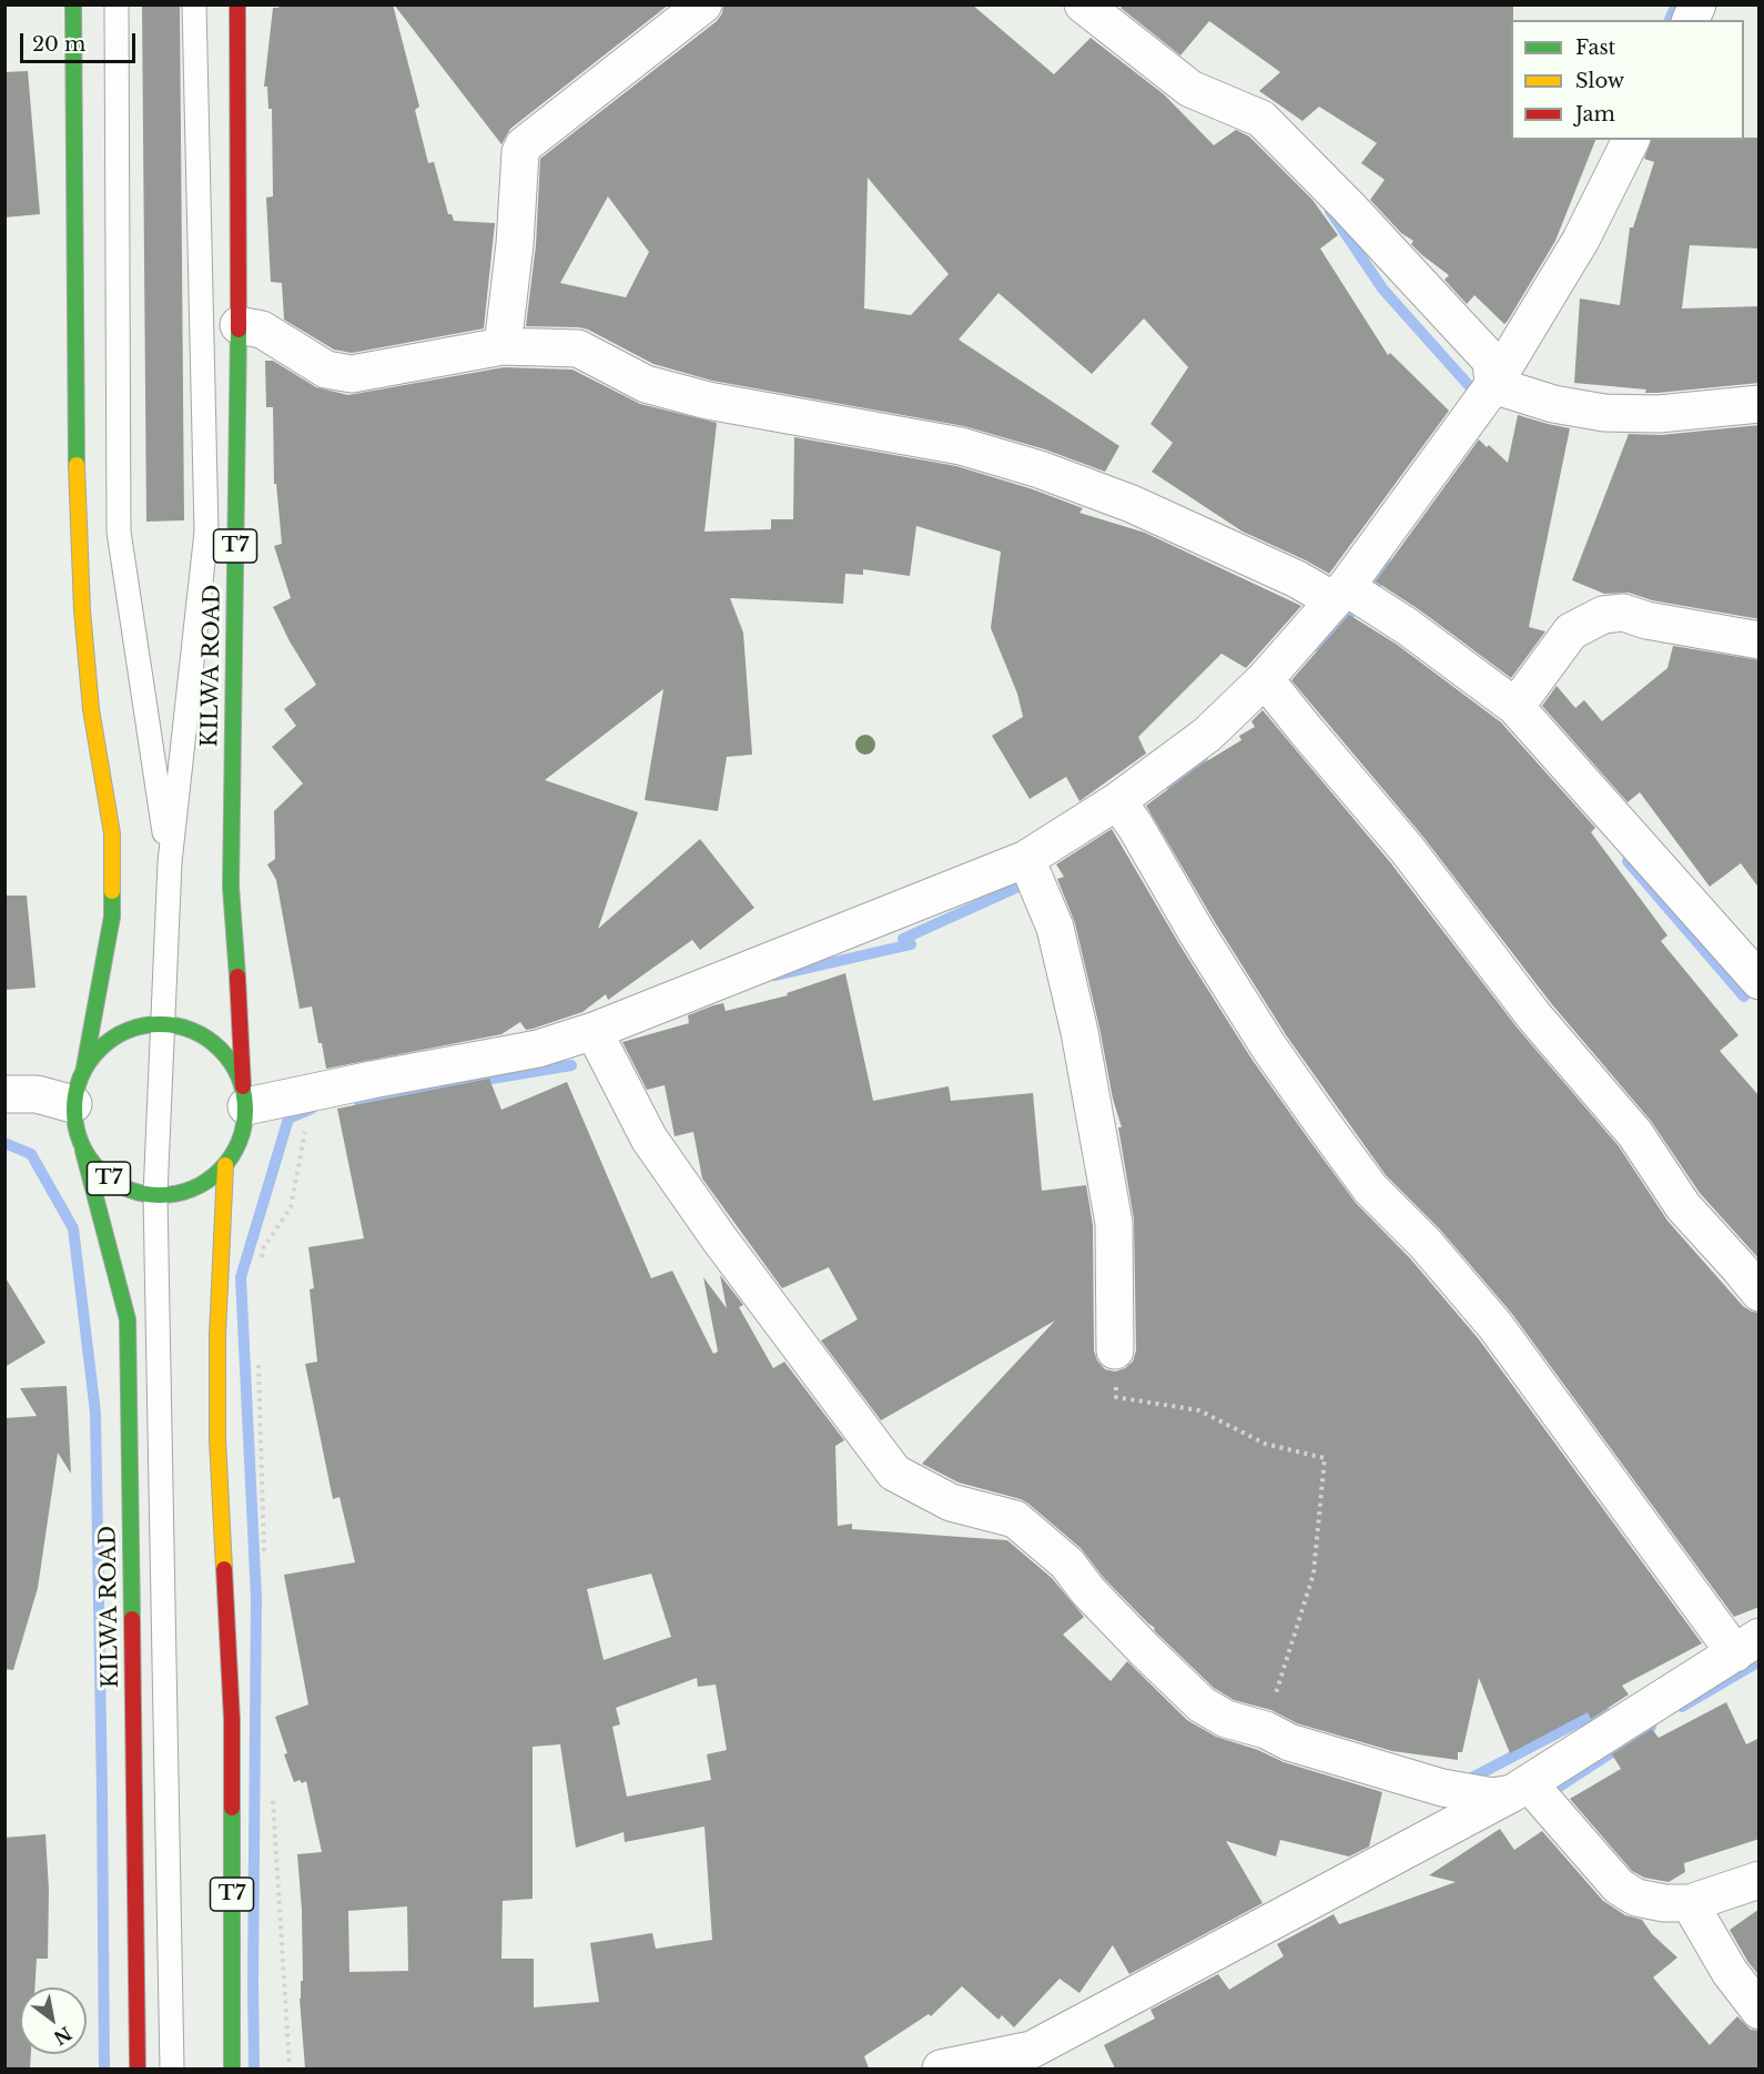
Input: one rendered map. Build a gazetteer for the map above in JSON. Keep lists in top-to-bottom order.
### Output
{
  "streets": {
    "highway": ["T7", "KILWA ROAD"]
  },
  "crossings": [
    ["T7", "KILWA ROAD"]
  ],
  "legend": ["Fast", "Slow", "Jam"],
  "scale_bar": "20 m",
  "north": "bottom right"
}
